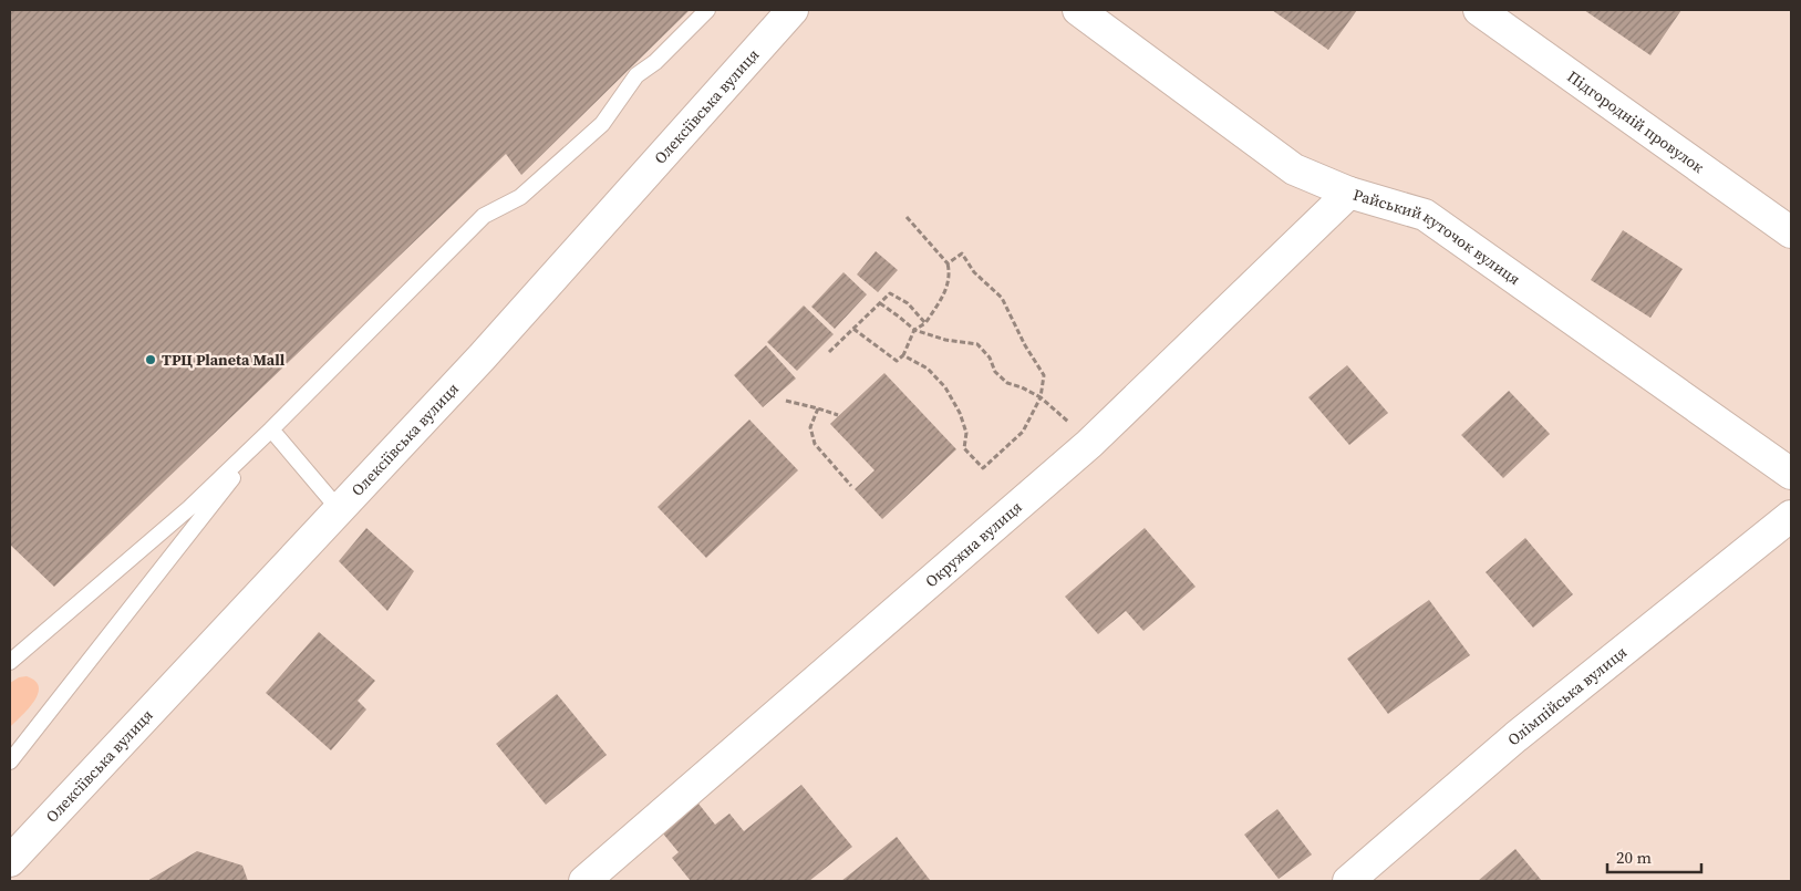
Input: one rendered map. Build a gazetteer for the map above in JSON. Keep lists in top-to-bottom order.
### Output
{
  "streets": {
    "street": [
      "Олексіївська вулиця",
      "Підгородній провулок",
      "Райський куточок вулиця",
      "Окружна вулиця",
      "Олімпійська вулиця"
    ]
  },
  "crossings": [
    ["Райський куточок вулиця", "Окружна вулиця"]
  ],
  "places": ["ТРЦ Planeta Mall"],
  "scale_bar": "20 m"
}
